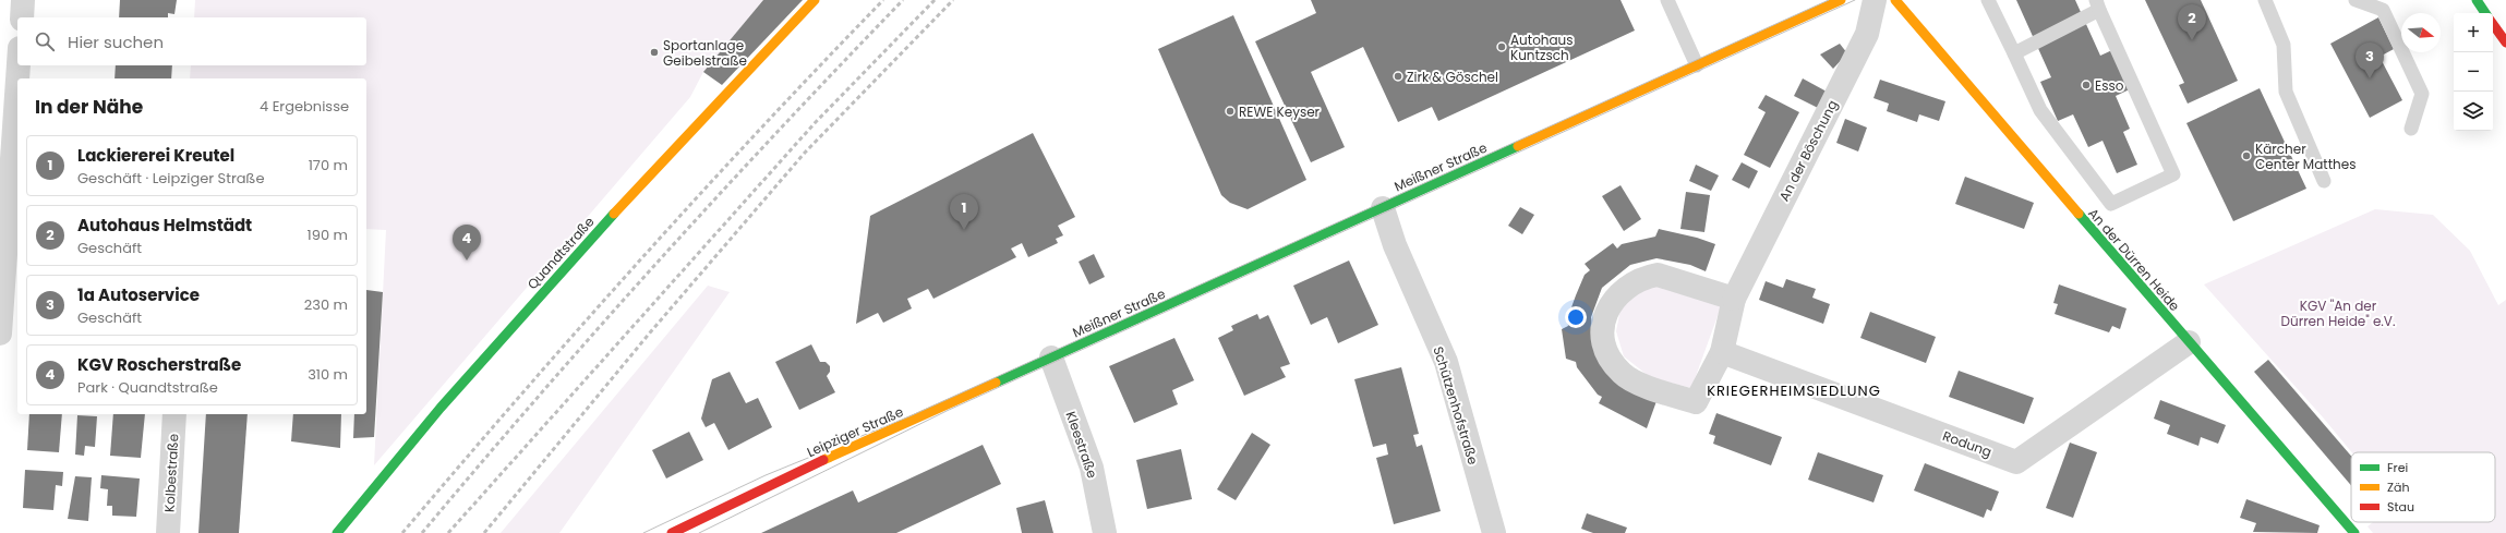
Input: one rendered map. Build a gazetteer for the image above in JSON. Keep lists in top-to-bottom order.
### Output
{
  "streets": {
    "main road": [
      "Meißner Straße",
      "Quandtstraße",
      "An der Dürren Heide",
      "Leipziger Straße"
    ],
    "street": [
      "An der Böschung",
      "Schützenhofstraße",
      "Rodung",
      "Kleestraße",
      "Kolbestraße"
    ]
  },
  "crossings": [
    ["An der Böschung", "Rodung"],
    ["Meißner Straße", "Schützenhofstraße"],
    ["Meißner Straße", "Leipziger Straße"],
    ["Meißner Straße", "Kleestraße"],
    ["An der Dürren Heide", "Rodung"],
    ["Leipziger Straße", "Kleestraße"]
  ],
  "districts": ["KRIEGERHEIMSIEDLUNG"],
  "parks": ["KGV \"An der Dürren Heide\" e.V."],
  "places": [
    "Autohaus Kuntzsch",
    "Sportanlage Geibelstraße",
    "Zirk & Göschel",
    "Esso",
    "REWE Keyser",
    "Kärcher Center Matthes"
  ],
  "legend": ["Frei", "Zäh", "Stau"],
  "north": "right",
  "page": {
    "pins": [
      "2",
      "3",
      "1",
      "4"
    ],
    "map_buttons": ["+", "−"],
    "search": "Hier suchen",
    "heading": ["In der Nähe", "4 Ergebnisse"],
    "list": [
      {
        "mark": "1",
        "name": "Lackiererei Kreutel",
        "note": "Geschäft · Leipziger Straße",
        "value": "170 m"
      },
      {
        "mark": "2",
        "name": "Autohaus Helmstädt",
        "note": "Geschäft",
        "value": "190 m"
      },
      {
        "mark": "3",
        "name": "1a Autoservice",
        "note": "Geschäft",
        "value": "230 m"
      },
      {
        "mark": "4",
        "name": "KGV Roscherstraße",
        "note": "Park · Quandtstraße",
        "value": "310 m"
      }
    ]
  }
}
